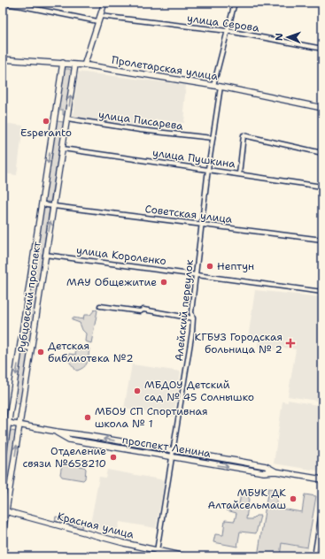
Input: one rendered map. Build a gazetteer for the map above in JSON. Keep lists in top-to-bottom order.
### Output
{
  "streets": {
    "street": [
      "улица Серова",
      "Пролетарская улица",
      "улица Писарева",
      "улица Пушкина",
      "Советская улица",
      "улица Короленко",
      "Рубцовский проспект",
      "Алейский переулок",
      "проспект Ленина",
      "Красная улица"
    ]
  },
  "crossings": [
    ["Пролетарская улица", "Рубцовский проспект"],
    ["Пролетарская улица", "Алейский переулок"],
    ["улица Писарева", "Рубцовский проспект"],
    ["улица Писарева", "Алейский переулок"],
    ["улица Пушкина", "Рубцовский проспект"],
    ["улица Пушкина", "Алейский переулок"],
    ["Советская улица", "Рубцовский проспект"],
    ["Советская улица", "Алейский переулок"],
    ["улица Короленко", "Рубцовский проспект"],
    ["улица Короленко", "Алейский переулок"],
    ["Рубцовский проспект", "проспект Ленина"],
    ["Рубцовский проспект", "Красная улица"],
    ["Алейский переулок", "проспект Ленина"],
    ["Алейский переулок", "Красная улица"]
  ],
  "places": {
    "other": [
      "Esperanto",
      "Нептун",
      "МАУ Общежитие",
      "Детская библиотека №2",
      "МБДОУ Детский сад № 45 Солнышко",
      "МБОУ СП Спортивная школа № 1",
      "Отделение связи №658210",
      "МБУК ДК Алтайсельмаш"
    ],
    "health": ["КГБУЗ Городская больница № 2"]
  },
  "north": "left"
}
